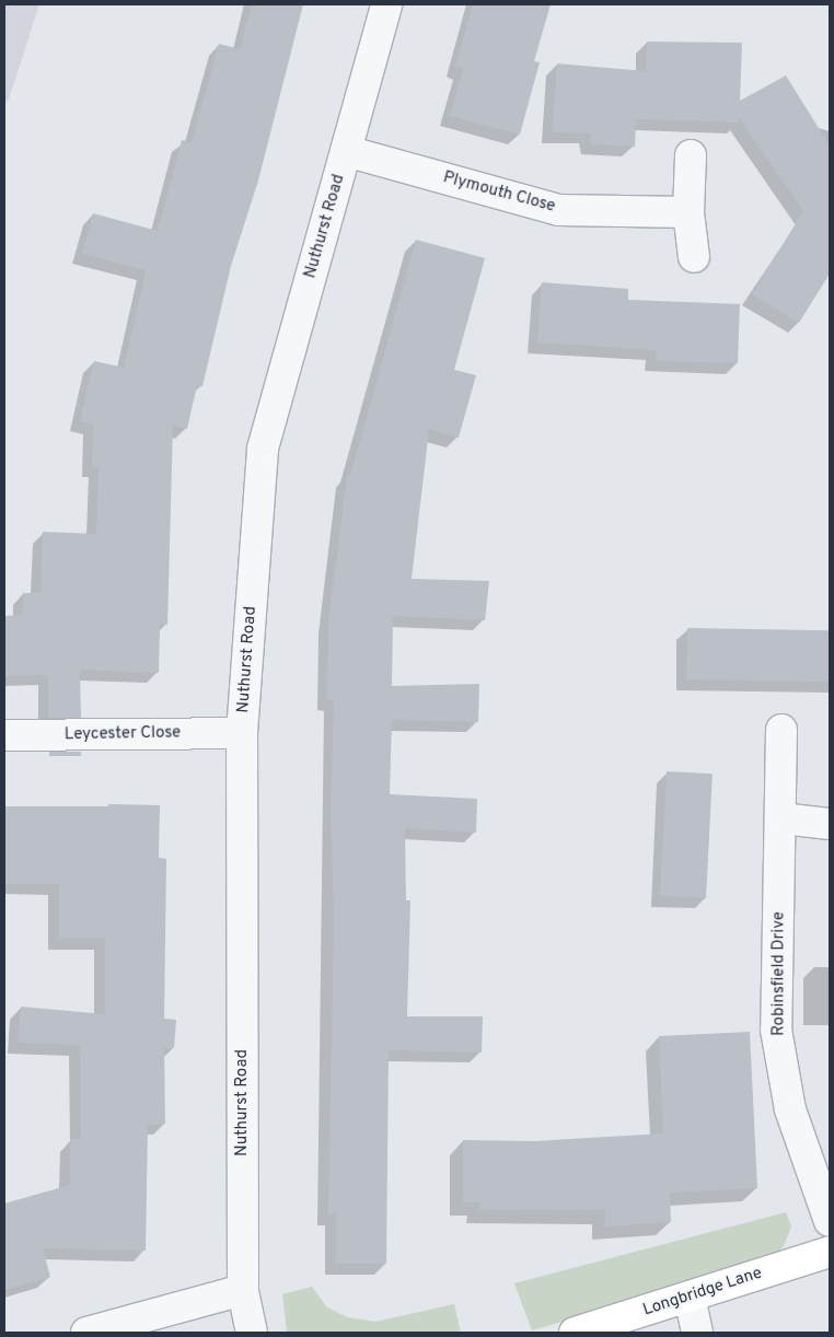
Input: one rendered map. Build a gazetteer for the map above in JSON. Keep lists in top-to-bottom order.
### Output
{
  "streets": {
    "main road": ["Longbridge Lane"],
    "street": [
      "Plymouth Close",
      "Nuthurst Road",
      "Leycester Close",
      "Robinsfield Drive"
    ]
  },
  "crossings": [
    ["Plymouth Close", "Nuthurst Road"],
    ["Nuthurst Road", "Leycester Close"]
  ]
}
